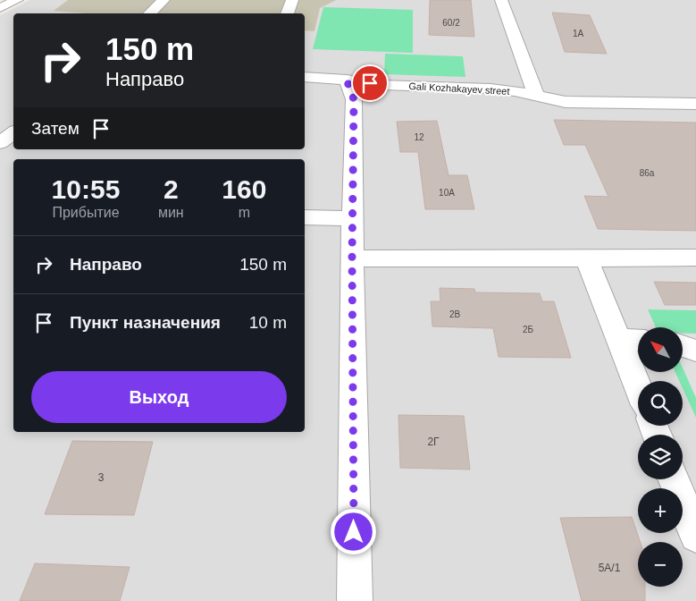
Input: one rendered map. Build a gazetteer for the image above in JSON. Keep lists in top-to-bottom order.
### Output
{
  "streets": {
    "street": ["Gali Kozhakayev street"]
  },
  "house_numbers": [
    "60/2",
    "1А",
    "12",
    "86а",
    "10А",
    "2В",
    "2Б",
    "2Г",
    "3",
    "5А/1"
  ],
  "north": "top left",
  "page": {
    "turn": ["150 m", "Направо"],
    "then": "Затем",
    "eta": [
      "10:55",
      "Прибытие",
      "2",
      "мин",
      "160",
      "m"
    ],
    "list": [
      {
        "name": "Направо",
        "value": "150 m"
      },
      {
        "name": "Пункт назначения",
        "value": "10 m"
      }
    ],
    "map_buttons": ["+", "−"],
    "buttons": "Выход"
  }
}
